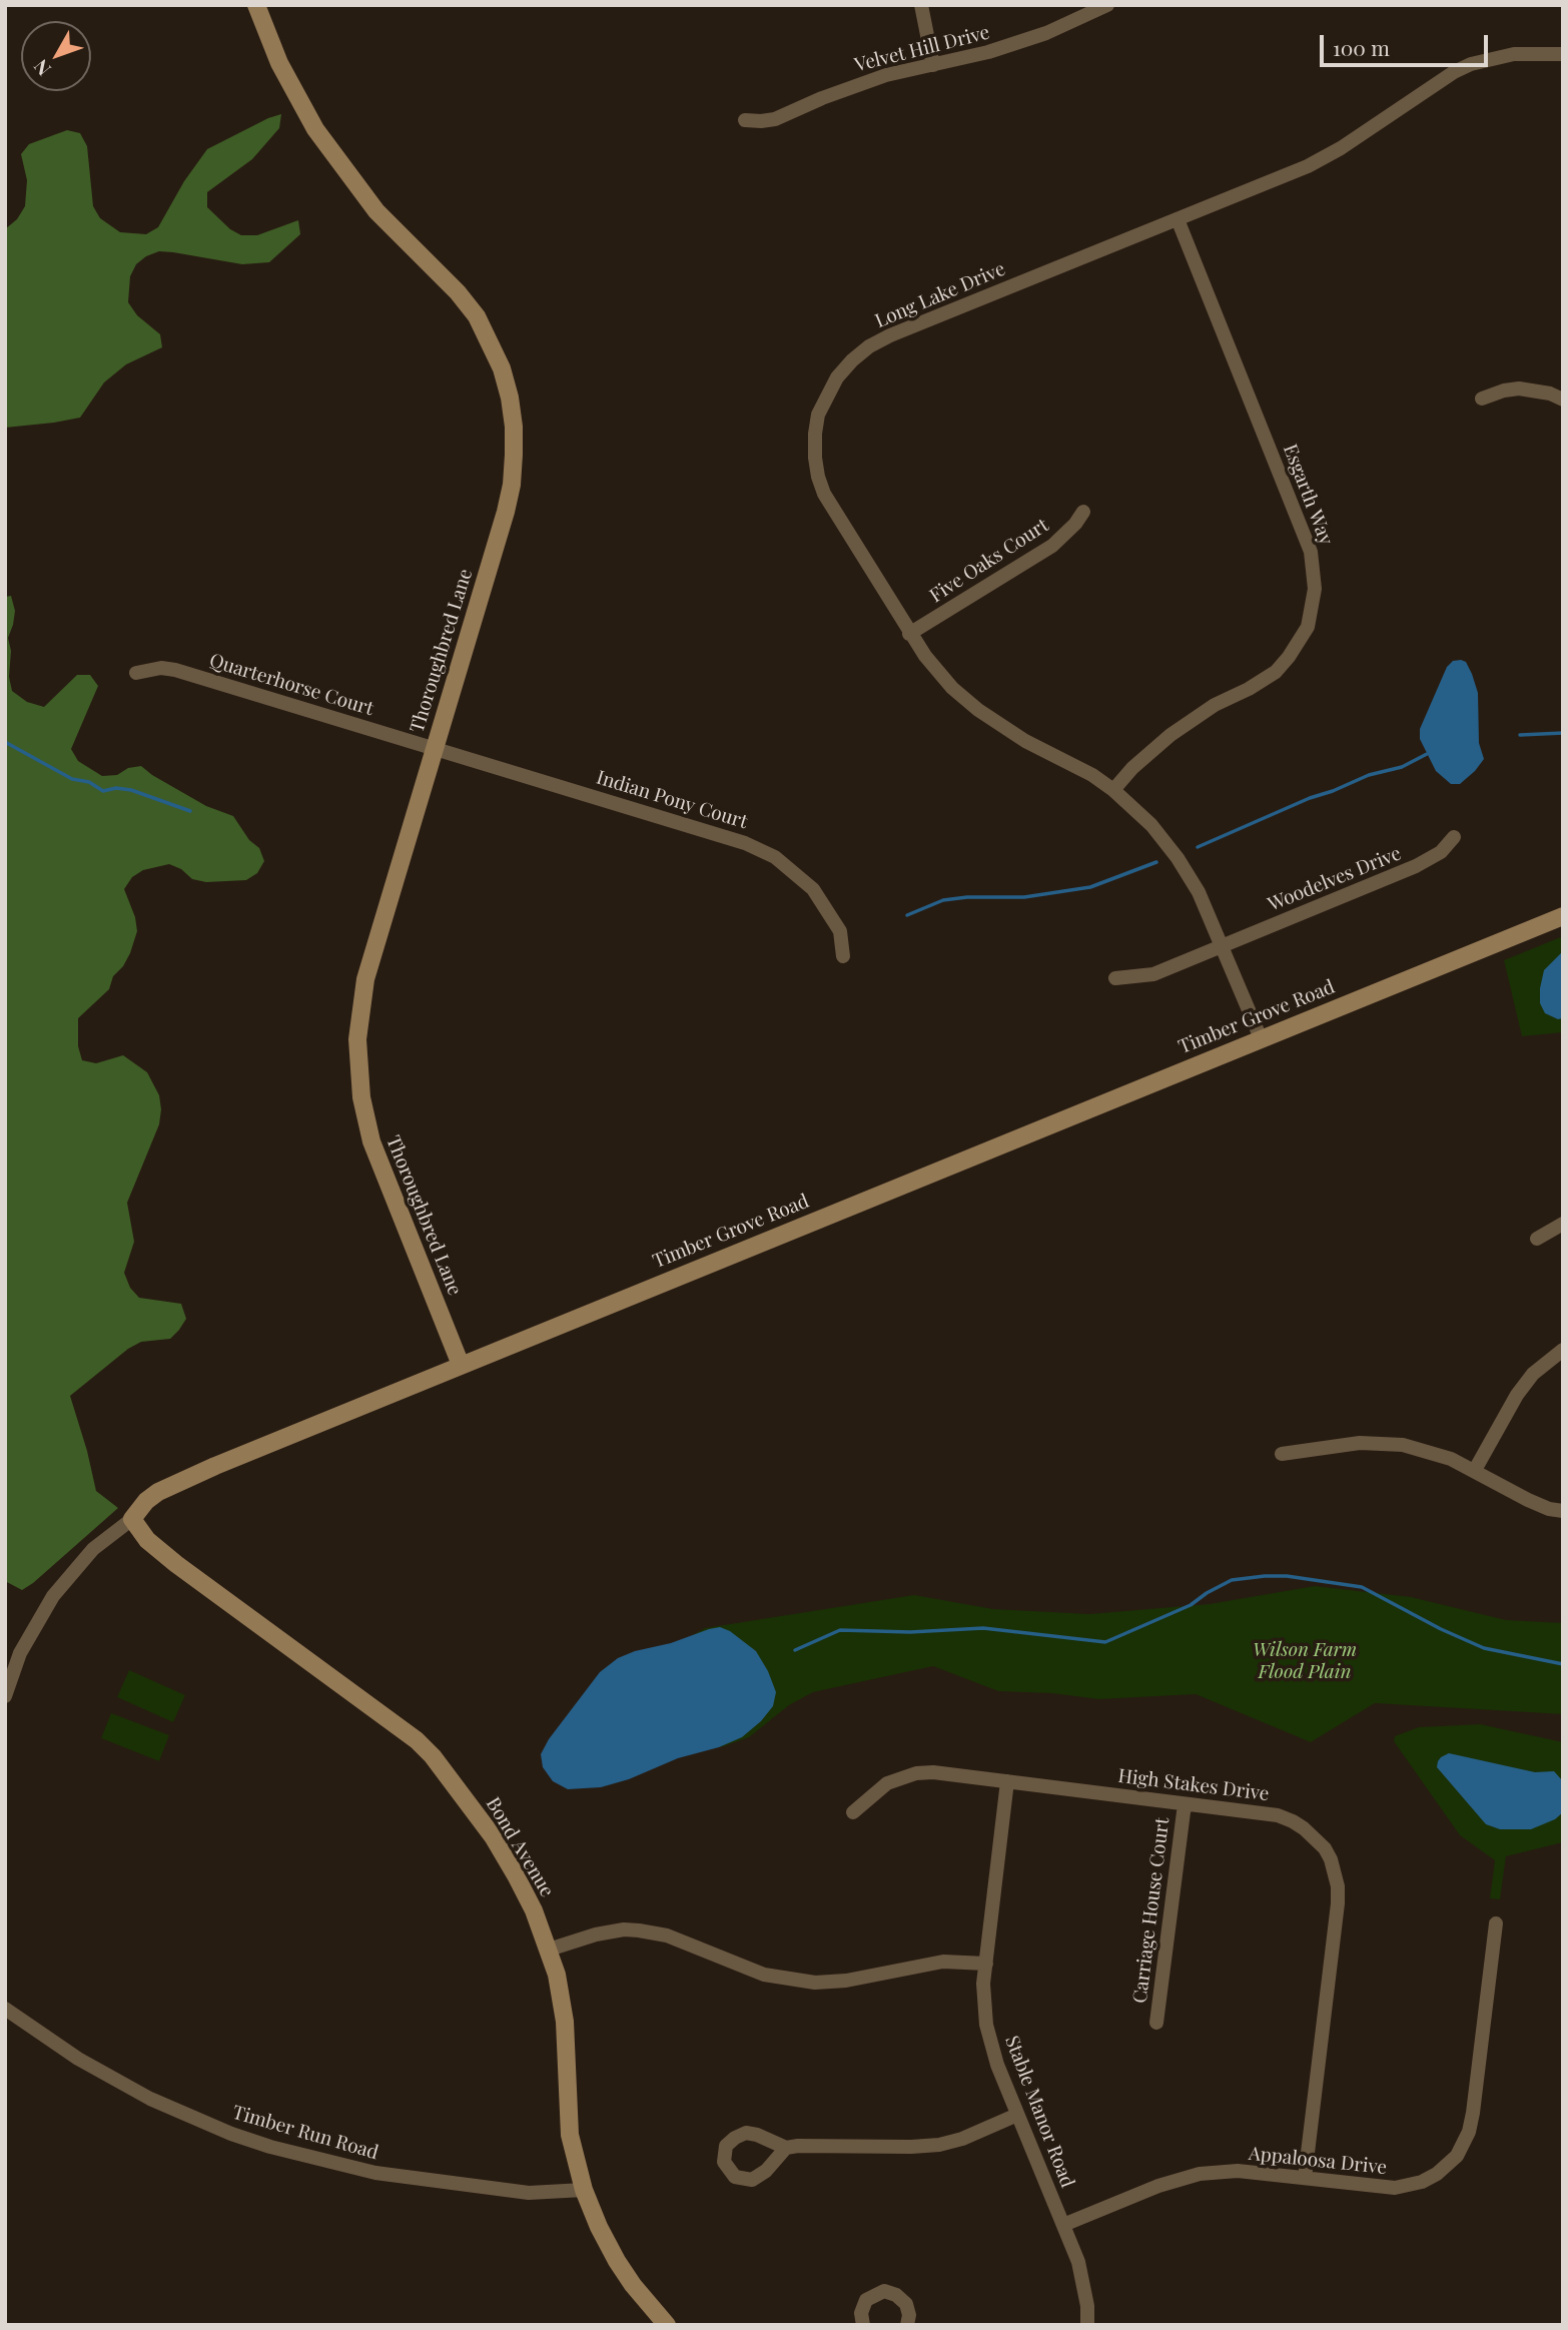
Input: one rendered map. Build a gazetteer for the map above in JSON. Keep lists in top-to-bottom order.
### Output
{
  "streets": {
    "street": [
      "Velvet Hill Drive",
      "Long Lake Drive",
      "Esgarth Way",
      "Five Oaks Court",
      "Thoroughbred Lane",
      "Quarterhorse Court",
      "Indian Pony Court",
      "Woodelves Drive",
      "Timber Grove Road",
      "High Stakes Drive",
      "Bond Avenue",
      "Carriage House Court",
      "Stable Manor Road",
      "Timber Run Road",
      "Appaloosa Drive"
    ]
  },
  "crossings": [
    ["Long Lake Drive", "Esgarth Way"],
    ["Long Lake Drive", "Five Oaks Court"],
    ["Long Lake Drive", "Woodelves Drive"],
    ["Long Lake Drive", "Timber Grove Road"],
    ["Thoroughbred Lane", "Quarterhorse Court"],
    ["Thoroughbred Lane", "Indian Pony Court"],
    ["Thoroughbred Lane", "Timber Grove Road"],
    ["Quarterhorse Court", "Indian Pony Court"],
    ["Timber Grove Road", "Bond Avenue"],
    ["High Stakes Drive", "Carriage House Court"],
    ["High Stakes Drive", "Stable Manor Road"],
    ["High Stakes Drive", "Appaloosa Drive"],
    ["Bond Avenue", "Timber Run Road"],
    ["Stable Manor Road", "Appaloosa Drive"]
  ],
  "parks": ["Wilson Farm Flood Plain"],
  "scale_bar": "100 m",
  "north": "bottom left"
}
